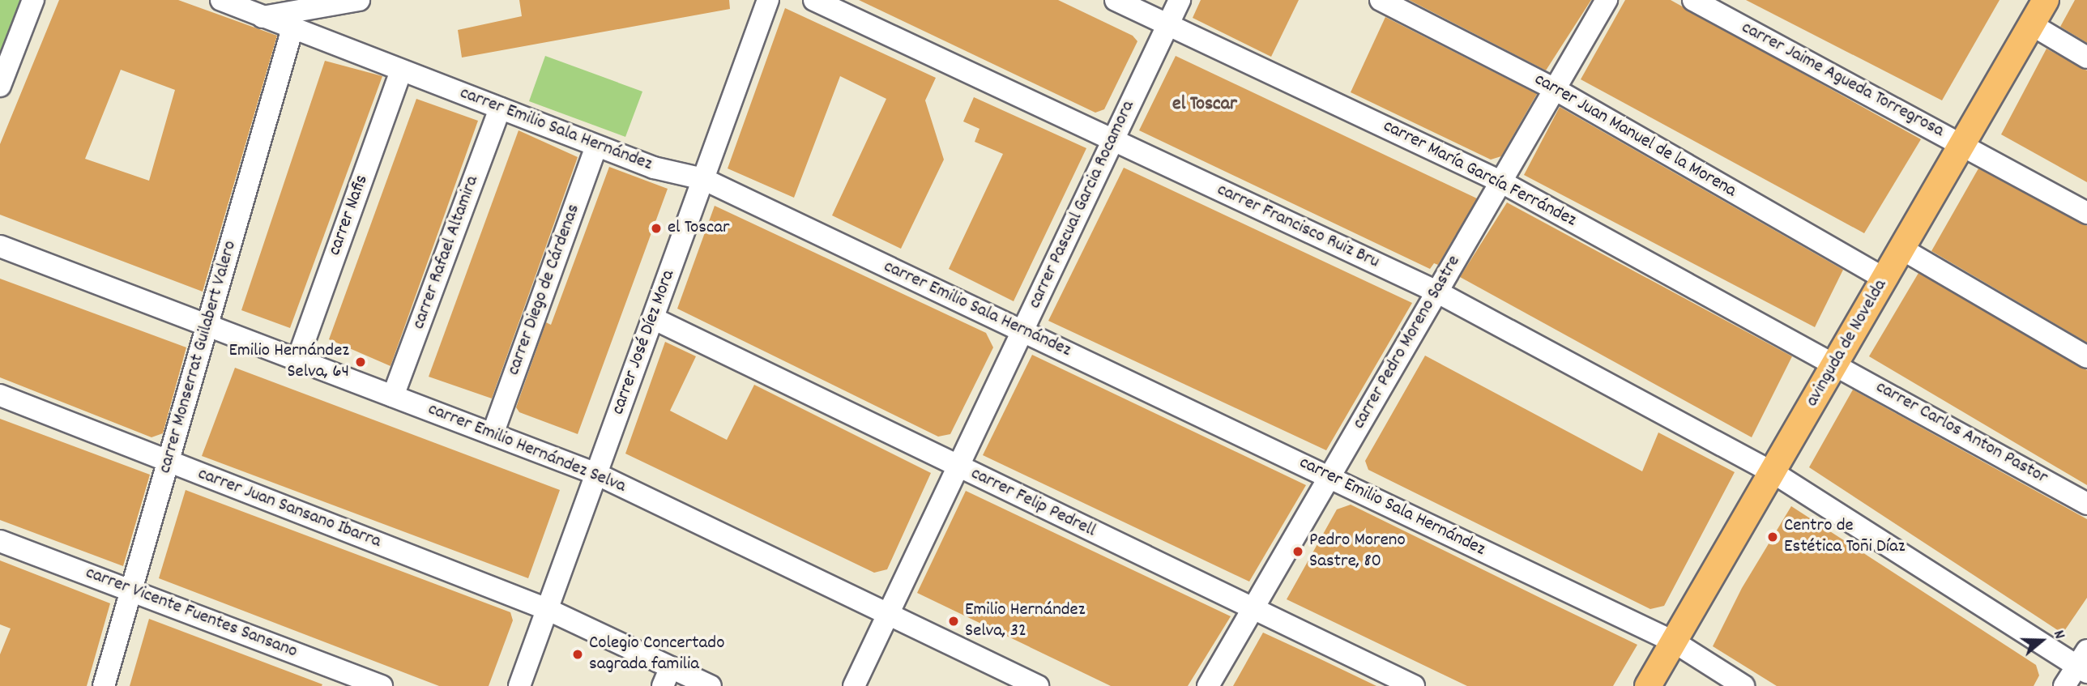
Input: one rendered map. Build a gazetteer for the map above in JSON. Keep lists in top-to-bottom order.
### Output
{
  "streets": {
    "main road": ["avinguda de Novelda"],
    "street": [
      "carrer Jaime Agueda Torregrosa",
      "carrer Emilio Sala Hernández",
      "carrer Juan Manuel de la Morena",
      "carrer María García Ferrández",
      "carrer Pascual Garcia Rocamora",
      "carrer Nafis",
      "carrer Francisco Ruiz Bru",
      "carrer Rafael Altamira",
      "carrer Diego de Cárdenas",
      "carrer José Díez Mora",
      "carrer Pedro Moreno Sastre",
      "carrer Monserrat Guilabert Valero",
      "carrer Carlos Anton Pastor",
      "carrer Emilio Hernández Selva",
      "carrer Felip Pedrell",
      "carrer Juan Sansano Ibarra",
      "carrer Vicente Fuentes Sansano"
    ]
  },
  "crossings": [
    ["carrer Jaime Agueda Torregrosa", "avinguda de Novelda"],
    ["carrer Emilio Sala Hernández", "carrer Pascual Garcia Rocamora"],
    ["carrer Emilio Sala Hernández", "carrer Nafis"],
    ["carrer Emilio Sala Hernández", "carrer Rafael Altamira"],
    ["carrer Emilio Sala Hernández", "carrer Diego de Cárdenas"],
    ["carrer Emilio Sala Hernández", "carrer José Díez Mora"],
    ["carrer Emilio Sala Hernández", "carrer Pedro Moreno Sastre"],
    ["carrer Emilio Sala Hernández", "avinguda de Novelda"],
    ["carrer Emilio Sala Hernández", "carrer Monserrat Guilabert Valero"],
    ["carrer Juan Manuel de la Morena", "carrer Pedro Moreno Sastre"],
    ["carrer Juan Manuel de la Morena", "avinguda de Novelda"],
    ["carrer María García Ferrández", "carrer Pascual Garcia Rocamora"],
    ["carrer María García Ferrández", "carrer Pedro Moreno Sastre"],
    ["carrer María García Ferrández", "avinguda de Novelda"],
    ["carrer María García Ferrández", "carrer Carlos Anton Pastor"],
    ["carrer Pascual Garcia Rocamora", "carrer Francisco Ruiz Bru"],
    ["carrer Pascual Garcia Rocamora", "carrer Emilio Hernández Selva"],
    ["carrer Pascual Garcia Rocamora", "carrer Felip Pedrell"],
    ["carrer Nafis", "carrer Emilio Hernández Selva"],
    ["carrer Francisco Ruiz Bru", "carrer Pedro Moreno Sastre"],
    ["carrer Francisco Ruiz Bru", "avinguda de Novelda"],
    ["carrer Rafael Altamira", "carrer Emilio Hernández Selva"],
    ["carrer Diego de Cárdenas", "carrer Emilio Hernández Selva"],
    ["carrer José Díez Mora", "carrer Emilio Hernández Selva"],
    ["carrer José Díez Mora", "carrer Felip Pedrell"],
    ["carrer José Díez Mora", "carrer Juan Sansano Ibarra"],
    ["carrer Pedro Moreno Sastre", "carrer Felip Pedrell"],
    ["avinguda de Novelda", "carrer Carlos Anton Pastor"],
    ["carrer Monserrat Guilabert Valero", "carrer Emilio Hernández Selva"],
    ["carrer Monserrat Guilabert Valero", "carrer Juan Sansano Ibarra"],
    ["carrer Monserrat Guilabert Valero", "carrer Vicente Fuentes Sansano"]
  ],
  "districts": ["el Toscar"],
  "places": [
    "el Toscar",
    "Emilio Hernández Selva, 64",
    "Centro de Estética Toñi Díaz",
    "Pedro Moreno Sastre, 80",
    "Emilio Hernández Selva, 32",
    "Colegio Concertado sagrada familia"
  ],
  "north": "right"
}
